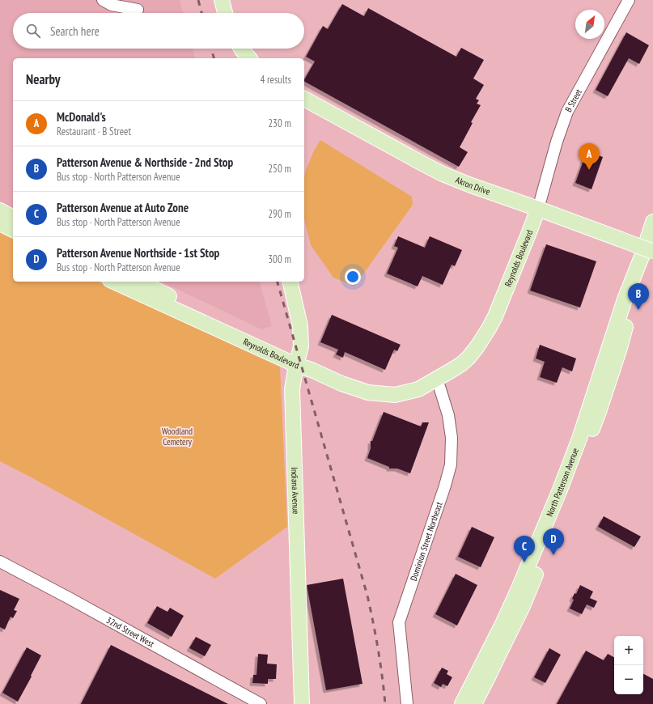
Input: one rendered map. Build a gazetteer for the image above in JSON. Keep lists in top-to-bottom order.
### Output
{
  "streets": {
    "main road": [
      "Akron Drive",
      "Reynolds Boulevard",
      "North Patterson Avenue",
      "Indiana Avenue"
    ],
    "street": ["B Street", "Dominion Street Northeast", "32nd Street West"]
  },
  "crossings": [
    ["B Street", "Akron Drive"],
    ["B Street", "Reynolds Boulevard"],
    ["Akron Drive", "Reynolds Boulevard"],
    ["Akron Drive", "North Patterson Avenue"],
    ["Reynolds Boulevard", "Indiana Avenue"],
    ["Reynolds Boulevard", "Dominion Street Northeast"]
  ],
  "parks": ["Woodland Cemetery"],
  "north": "top right",
  "page": {
    "search": "Search here",
    "heading": ["Nearby", "4 results"],
    "list": [
      {
        "mark": "A",
        "name": "McDonald's",
        "note": "Restaurant · B Street",
        "value": "230 m"
      },
      {
        "mark": "B",
        "name": "Patterson Avenue & Northside - 2nd Stop",
        "note": "Bus stop · North Patterson Avenue",
        "value": "250 m"
      },
      {
        "mark": "C",
        "name": "Patterson Avenue at Auto Zone",
        "note": "Bus stop · North Patterson Avenue",
        "value": "290 m"
      },
      {
        "mark": "D",
        "name": "Patterson Avenue Northside - 1st Stop",
        "note": "Bus stop · North Patterson Avenue",
        "value": "300 m"
      }
    ],
    "pins": [
      "A",
      "B",
      "D",
      "C"
    ],
    "map_buttons": ["+", "−"]
  }
}
